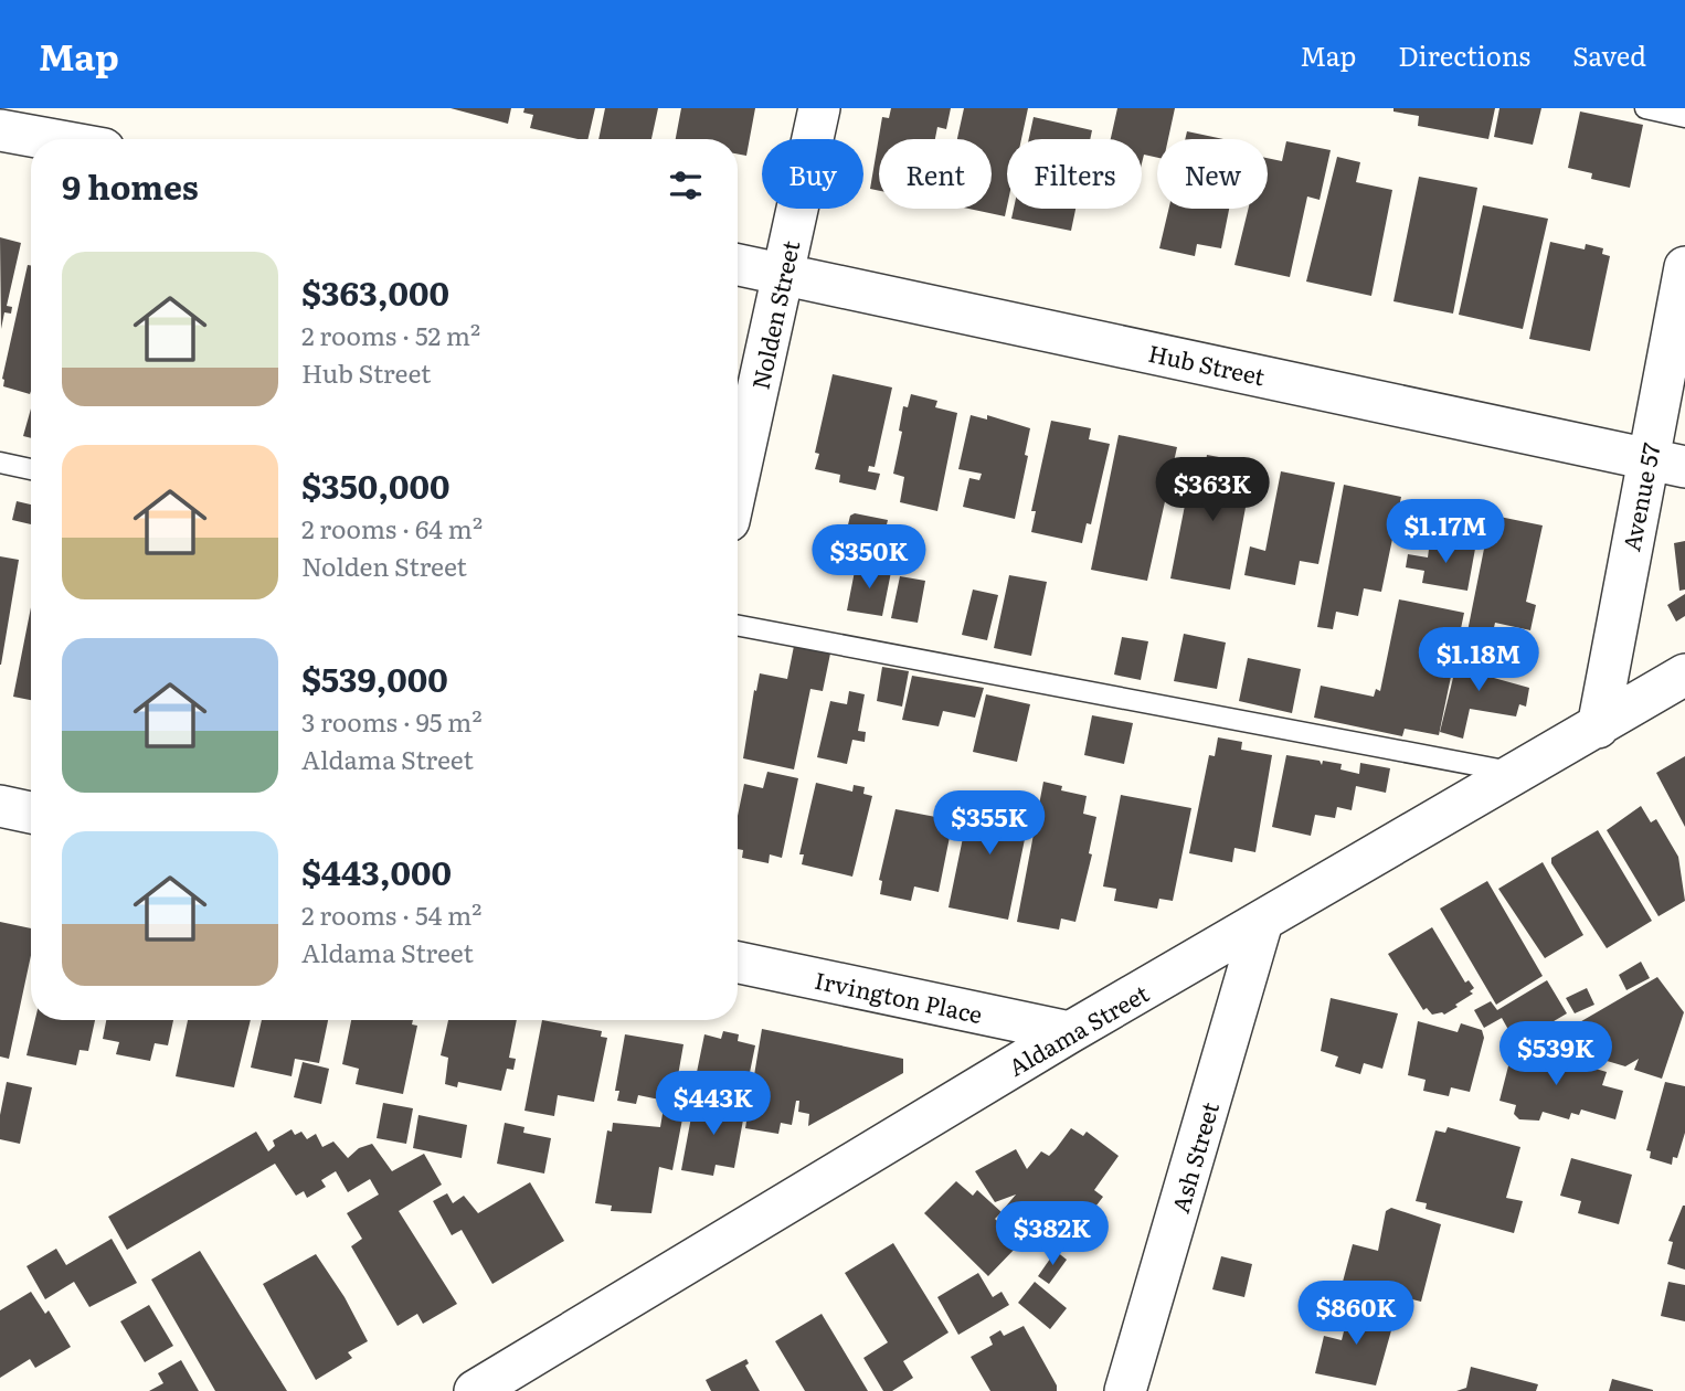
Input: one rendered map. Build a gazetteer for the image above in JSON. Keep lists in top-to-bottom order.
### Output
{
  "streets": {
    "street": [
      "Nolden Street",
      "Hub Street",
      "Avenue 57",
      "Irvington Place",
      "Aldama Street",
      "Ash Street"
    ]
  },
  "crossings": [
    ["Nolden Street", "Hub Street"],
    ["Hub Street", "Avenue 57"],
    ["Avenue 57", "Aldama Street"],
    ["Irvington Place", "Aldama Street"],
    ["Aldama Street", "Ash Street"]
  ],
  "page": {
    "header": "Map",
    "nav": ["Map", "Directions", "Saved"],
    "chip": [
      "Buy",
      "Rent",
      "Filters",
      "New"
    ],
    "heading": "9 homes",
    "list": [
      {
        "name": "$363,000",
        "note": "2 rooms · 52 m² · Hub Street"
      },
      {
        "name": "$350,000",
        "note": "2 rooms · 64 m² · Nolden Street"
      },
      {
        "name": "$539,000",
        "note": "3 rooms · 95 m² · Aldama Street"
      },
      {
        "name": "$443,000",
        "note": "2 rooms · 54 m² · Aldama Street"
      }
    ],
    "price": [
      "$363K",
      "$1.17M",
      "$350K",
      "$1.18M",
      "$355K",
      "$539K",
      "$443K",
      "$382K",
      "$860K"
    ]
  }
}
